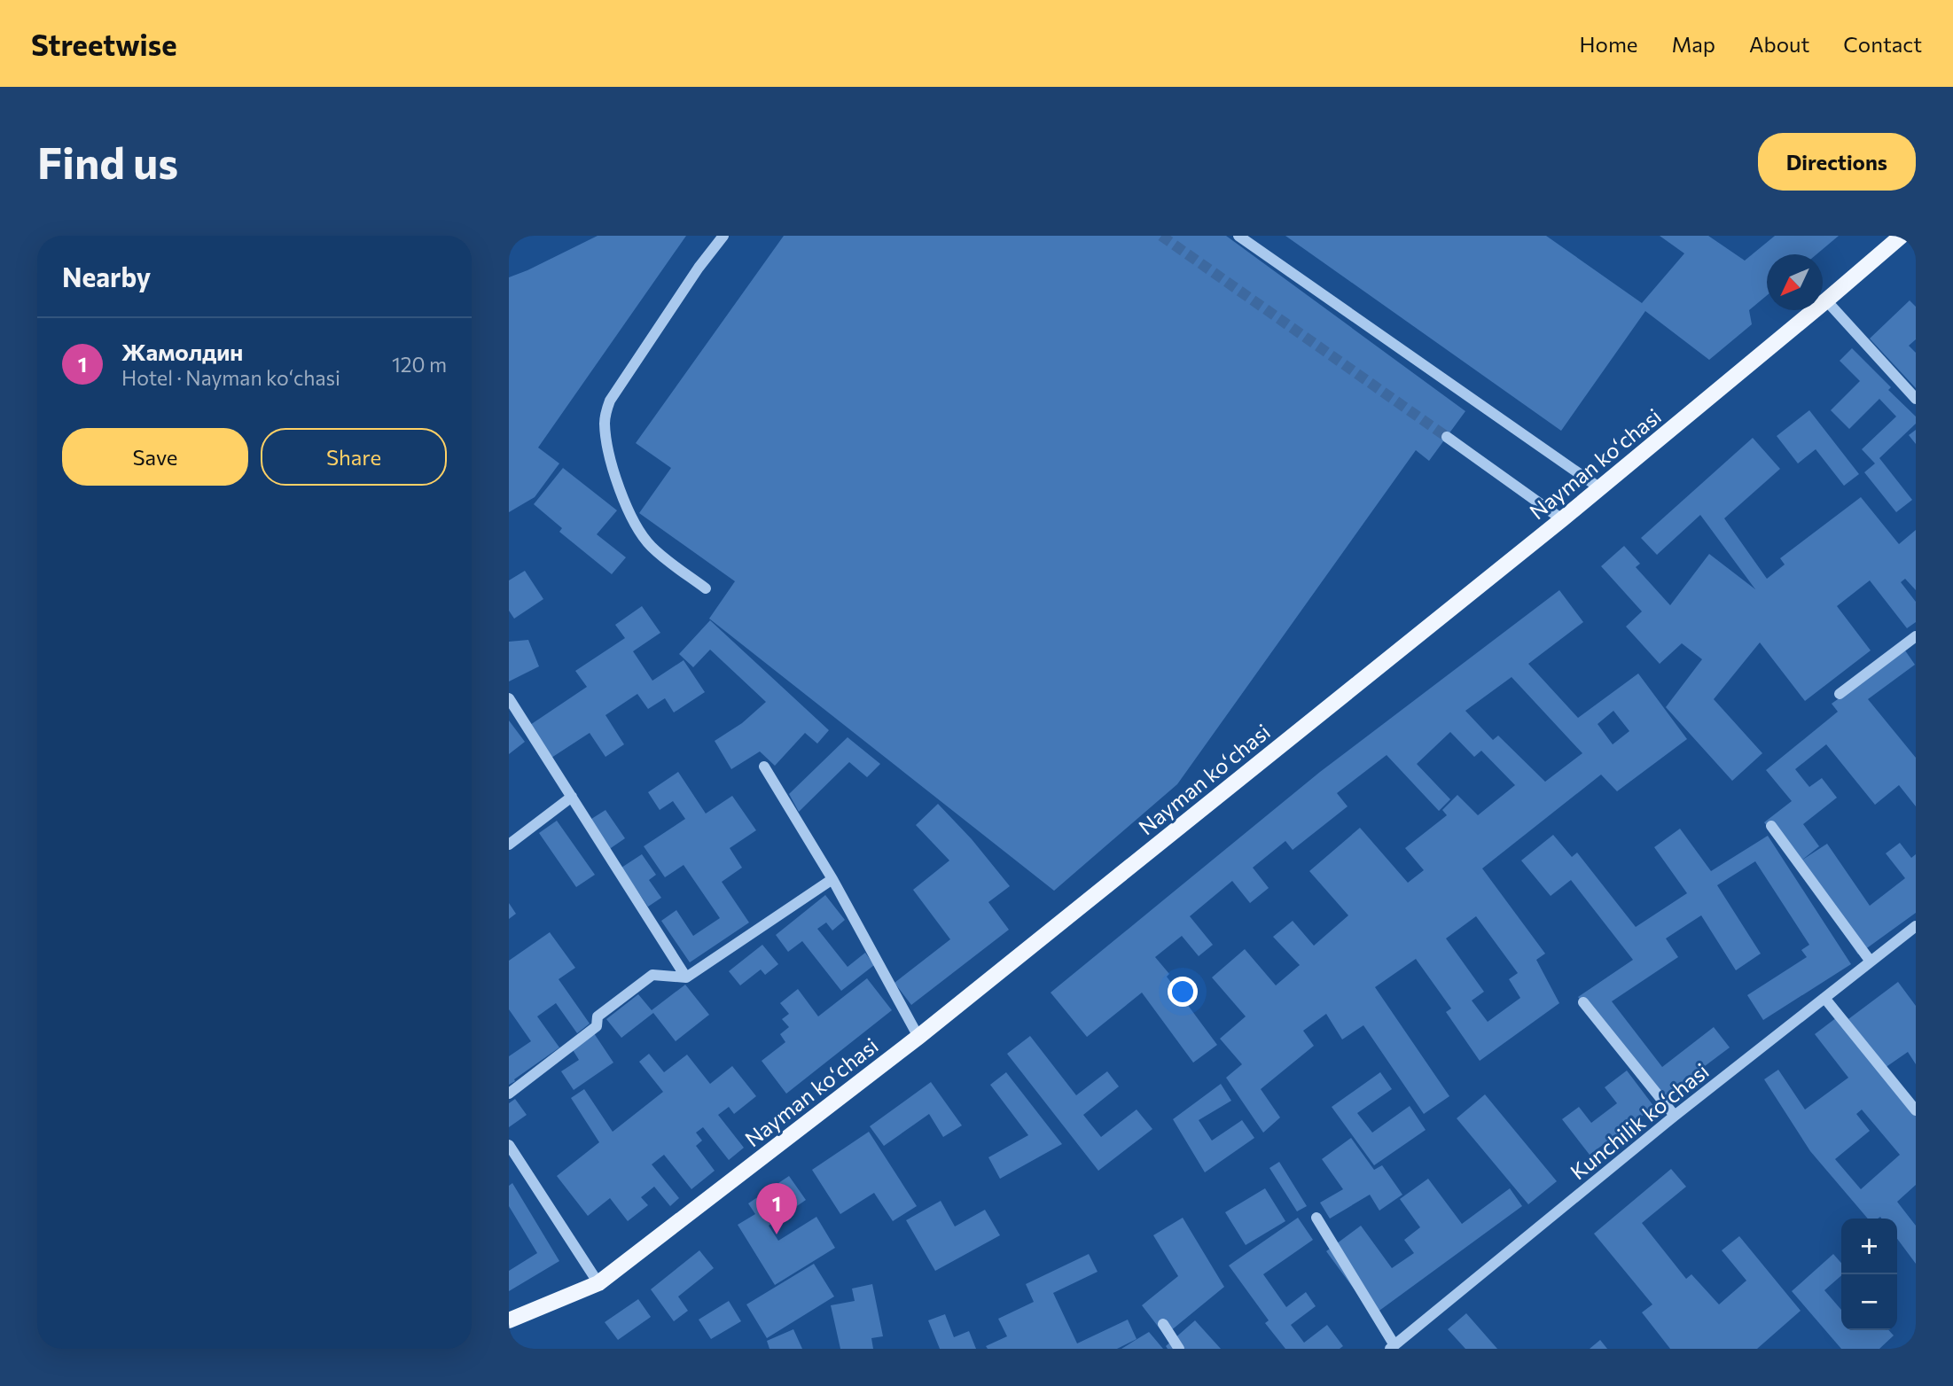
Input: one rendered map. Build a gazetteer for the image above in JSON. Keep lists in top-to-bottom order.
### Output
{
  "streets": {
    "main road": ["Nayman koʻchasi"],
    "street": ["Kunchilik koʻchasi"]
  },
  "north": "bottom left",
  "page": {
    "header": "Streetwise",
    "nav": [
      "Home",
      "Map",
      "About",
      "Contact"
    ],
    "buttons": [
      "Directions",
      ["Save", "Share"]
    ],
    "title": "Find us",
    "heading": "Nearby",
    "list": [
      {
        "mark": "1",
        "name": "Жамолдин",
        "note": "Hotel · Nayman koʻchasi",
        "value": "120 m"
      }
    ],
    "pins": "1",
    "map_buttons": ["+", "−"]
  }
}
